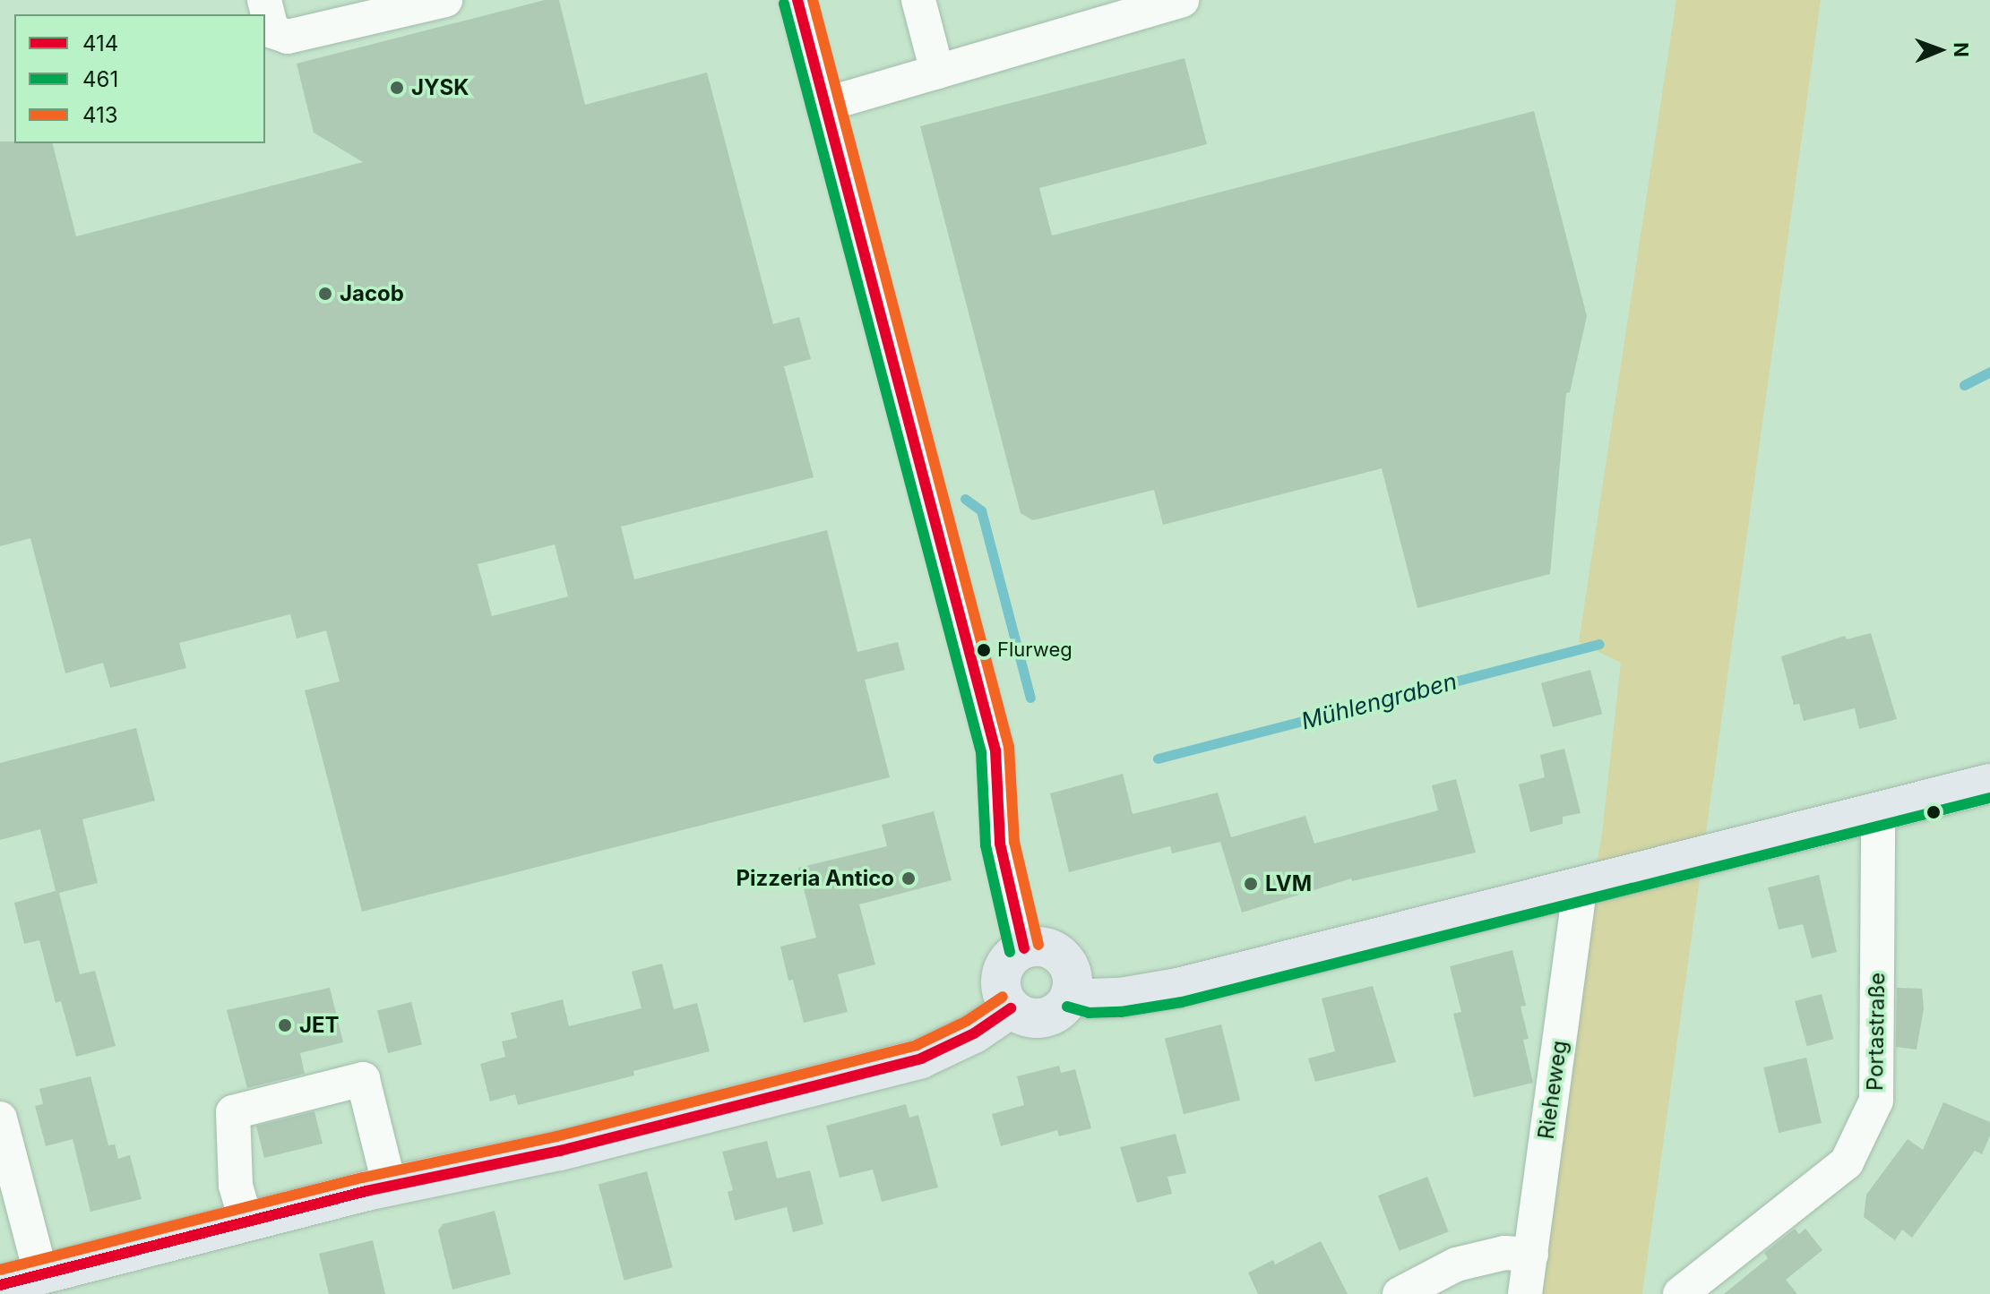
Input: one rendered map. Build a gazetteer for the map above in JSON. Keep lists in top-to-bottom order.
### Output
{
  "streets": {
    "street": ["Portastraße", "Rieheweg"]
  },
  "water": ["Mühlengraben"],
  "places": [
    "JYSK",
    "Jacob",
    "Flurweg",
    "Pizzeria Antico",
    "LVM",
    "JET"
  ],
  "lines": ["transit line 414", "transit line 413", "transit line 461"],
  "legend": ["414", "461", "413"],
  "north": "right"
}
